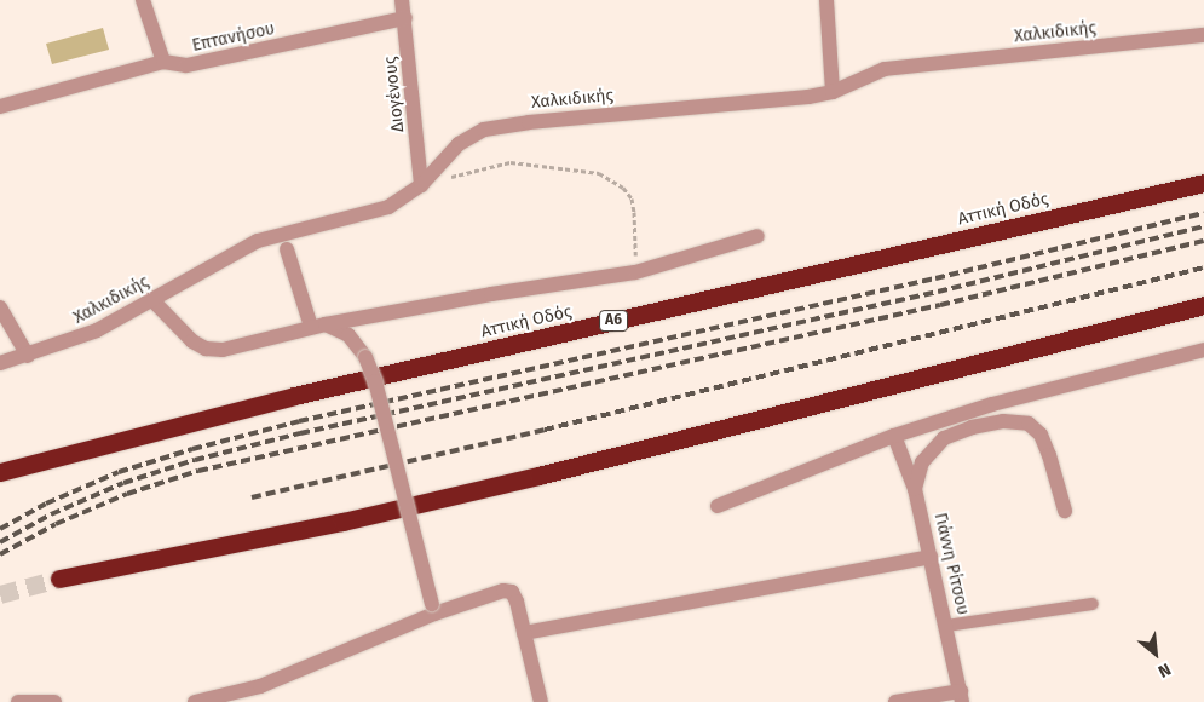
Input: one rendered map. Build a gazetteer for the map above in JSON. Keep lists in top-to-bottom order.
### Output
{
  "streets": {
    "highway": ["Αττική Οδός", "Α6"],
    "street": [
      "Χαλκιδικής",
      "Επτανήσου",
      "Διογένους",
      "Γιάννη Ρίτσου"
    ]
  },
  "crossings": [
    ["Χαλκιδικής", "Διογένους"],
    ["Επτανήσου", "Διογένους"]
  ],
  "north": "bottom right"
}
